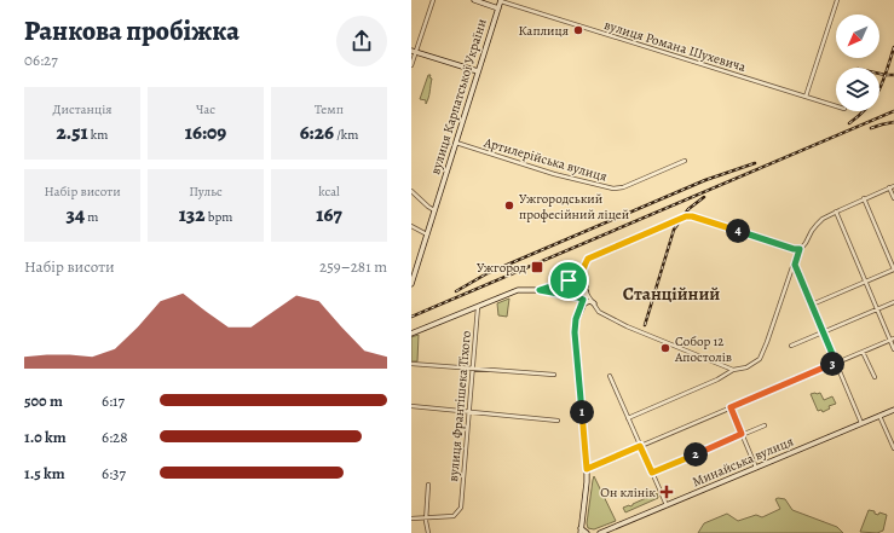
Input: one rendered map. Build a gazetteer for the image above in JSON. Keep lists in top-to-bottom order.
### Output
{
  "streets": {
    "main road": ["вулиця Карпатської України", "Минайська вулиця"],
    "street": ["вулиця Романа Шухевича", "Артилерійська вулиця", "вулиця Франтішека Тіхого"]
  },
  "crossings": [
    ["вулиця Романа Шухевича", "вулиця Карпатської України"],
    ["вулиця Карпатської України", "Артилерійська вулиця"]
  ],
  "districts": ["Станційний"],
  "places": {
    "other": ["Каплиця", "Ужгородський професійний ліцей", "Собор 12 Апостолів"],
    "transit": ["Ужгород"],
    "health": ["Он клінік"]
  },
  "north": "bottom left",
  "page": {
    "heading": ["Ранкова пробіжка", "06:27"],
    "stats": [
      ["Дистанція", "2.51 km"],
      ["Час", "16:09"],
      ["Темп", "6:26 /km"],
      ["Набір висоти", "34 m"],
      ["Пульс", "132 bpm"],
      ["kcal", "167"]
    ],
    "pins": [
      "4",
      "3",
      "1",
      "2"
    ],
    "chart": ["Набір висоти", "259–281 m"],
    "list": [
      {
        "name": "500 m",
        "note": "6:17"
      },
      {
        "name": "1.0 km",
        "note": "6:28"
      },
      {
        "name": "1.5 km",
        "note": "6:37"
      }
    ]
  }
}
